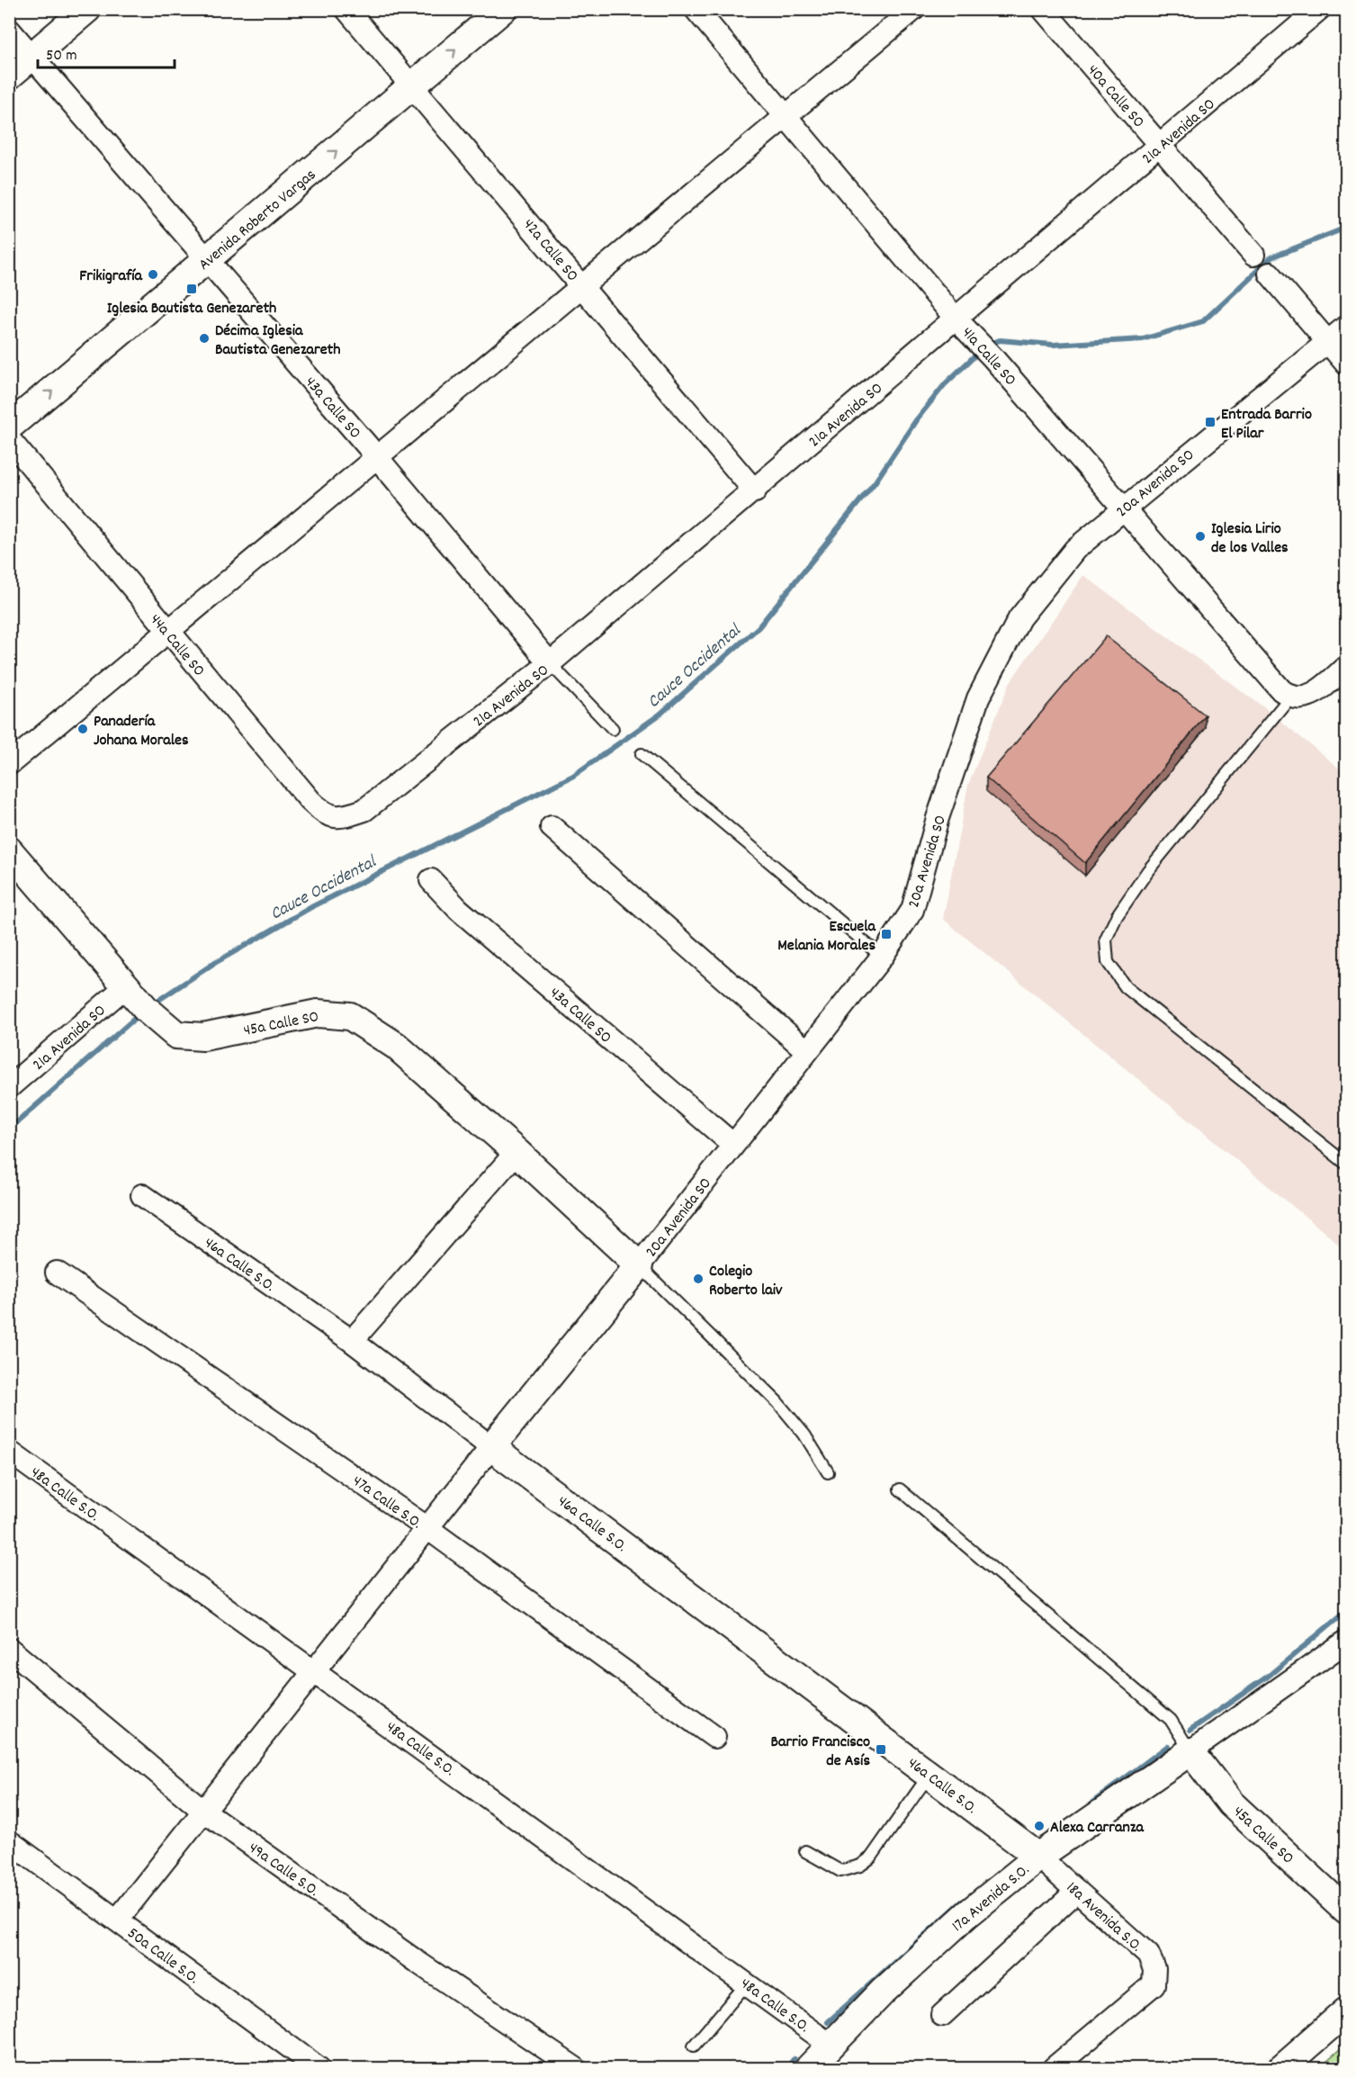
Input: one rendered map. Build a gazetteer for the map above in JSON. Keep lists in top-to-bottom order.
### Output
{
  "streets": {
    "street": [
      "40a Calle SO",
      "21a Avenida SO",
      "Avenida Roberto Vargas",
      "42a Calle SO",
      "41a Calle SO",
      "43a Calle SO",
      "20a Avenida SO",
      "44a Calle SO",
      "45a Calle SO",
      "46a Calle S.O.",
      "48a Calle S.O.",
      "47a Calle S.O.",
      "49a Calle S.O.",
      "17a Avenida S.O.",
      "18a Avenida S.O.",
      "50a Calle S.O."
    ]
  },
  "crossings": [
    ["40a Calle SO", "21a Avenida SO"],
    ["21a Avenida SO", "42a Calle SO"],
    ["21a Avenida SO", "41a Calle SO"],
    ["21a Avenida SO", "43a Calle SO"],
    ["21a Avenida SO", "44a Calle SO"],
    ["21a Avenida SO", "45a Calle SO"],
    ["Avenida Roberto Vargas", "42a Calle SO"],
    ["Avenida Roberto Vargas", "43a Calle SO"],
    ["41a Calle SO", "20a Avenida SO"],
    ["43a Calle SO", "20a Avenida SO"],
    ["20a Avenida SO", "45a Calle SO"],
    ["20a Avenida SO", "46a Calle S.O."],
    ["45a Calle SO", "17a Avenida S.O."],
    ["46a Calle S.O.", "17a Avenida S.O."],
    ["46a Calle S.O.", "18a Avenida S.O."],
    ["48a Calle S.O.", "17a Avenida S.O."],
    ["17a Avenida S.O.", "18a Avenida S.O."]
  ],
  "one_way": ["Avenida Roberto Vargas"],
  "water": ["Cauce Occidental"],
  "places": {
    "other": [
      "Frikigrafía",
      "Décima Iglesia Bautista Genezareth",
      "Iglesia Lirio de los Valles",
      "Panadería Johana Morales",
      "Colegio Roberto laiv",
      "Alexa Carranza"
    ],
    "transit": [
      "Iglesia Bautista Genezareth",
      "Entrada Barrio El Pilar",
      "Escuela Melania Morales",
      "Barrio Francisco de Asís"
    ]
  },
  "scale_bar": "50 m"
}
